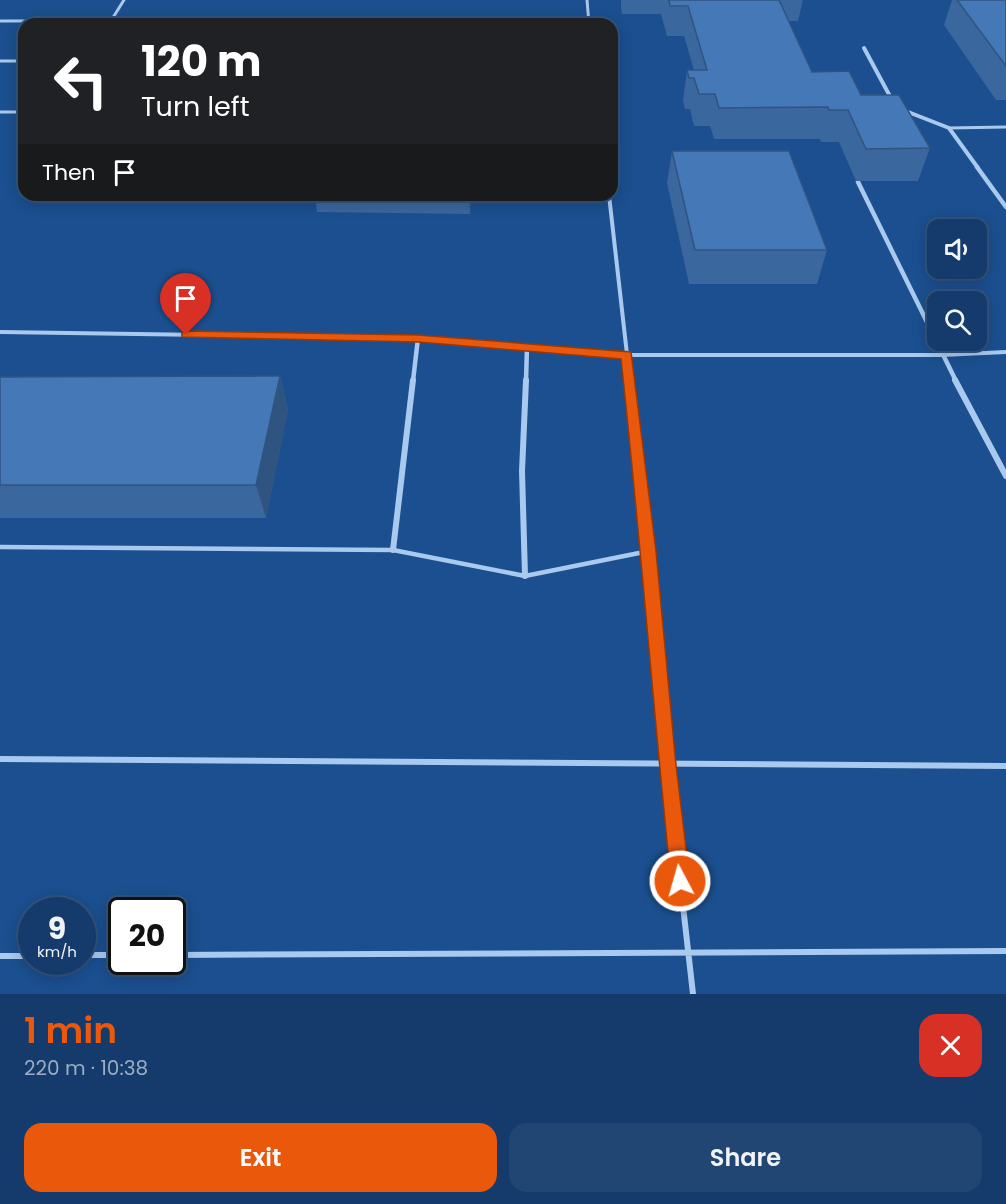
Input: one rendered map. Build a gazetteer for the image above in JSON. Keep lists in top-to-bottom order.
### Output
{
  "page": {
    "turn": ["120 m", "Turn left"],
    "then": "Then",
    "speed": "9 km/h",
    "limit": "20",
    "heading": ["1 min", "220 m · 10:38"],
    "buttons": ["Exit", "Share"]
  }
}
